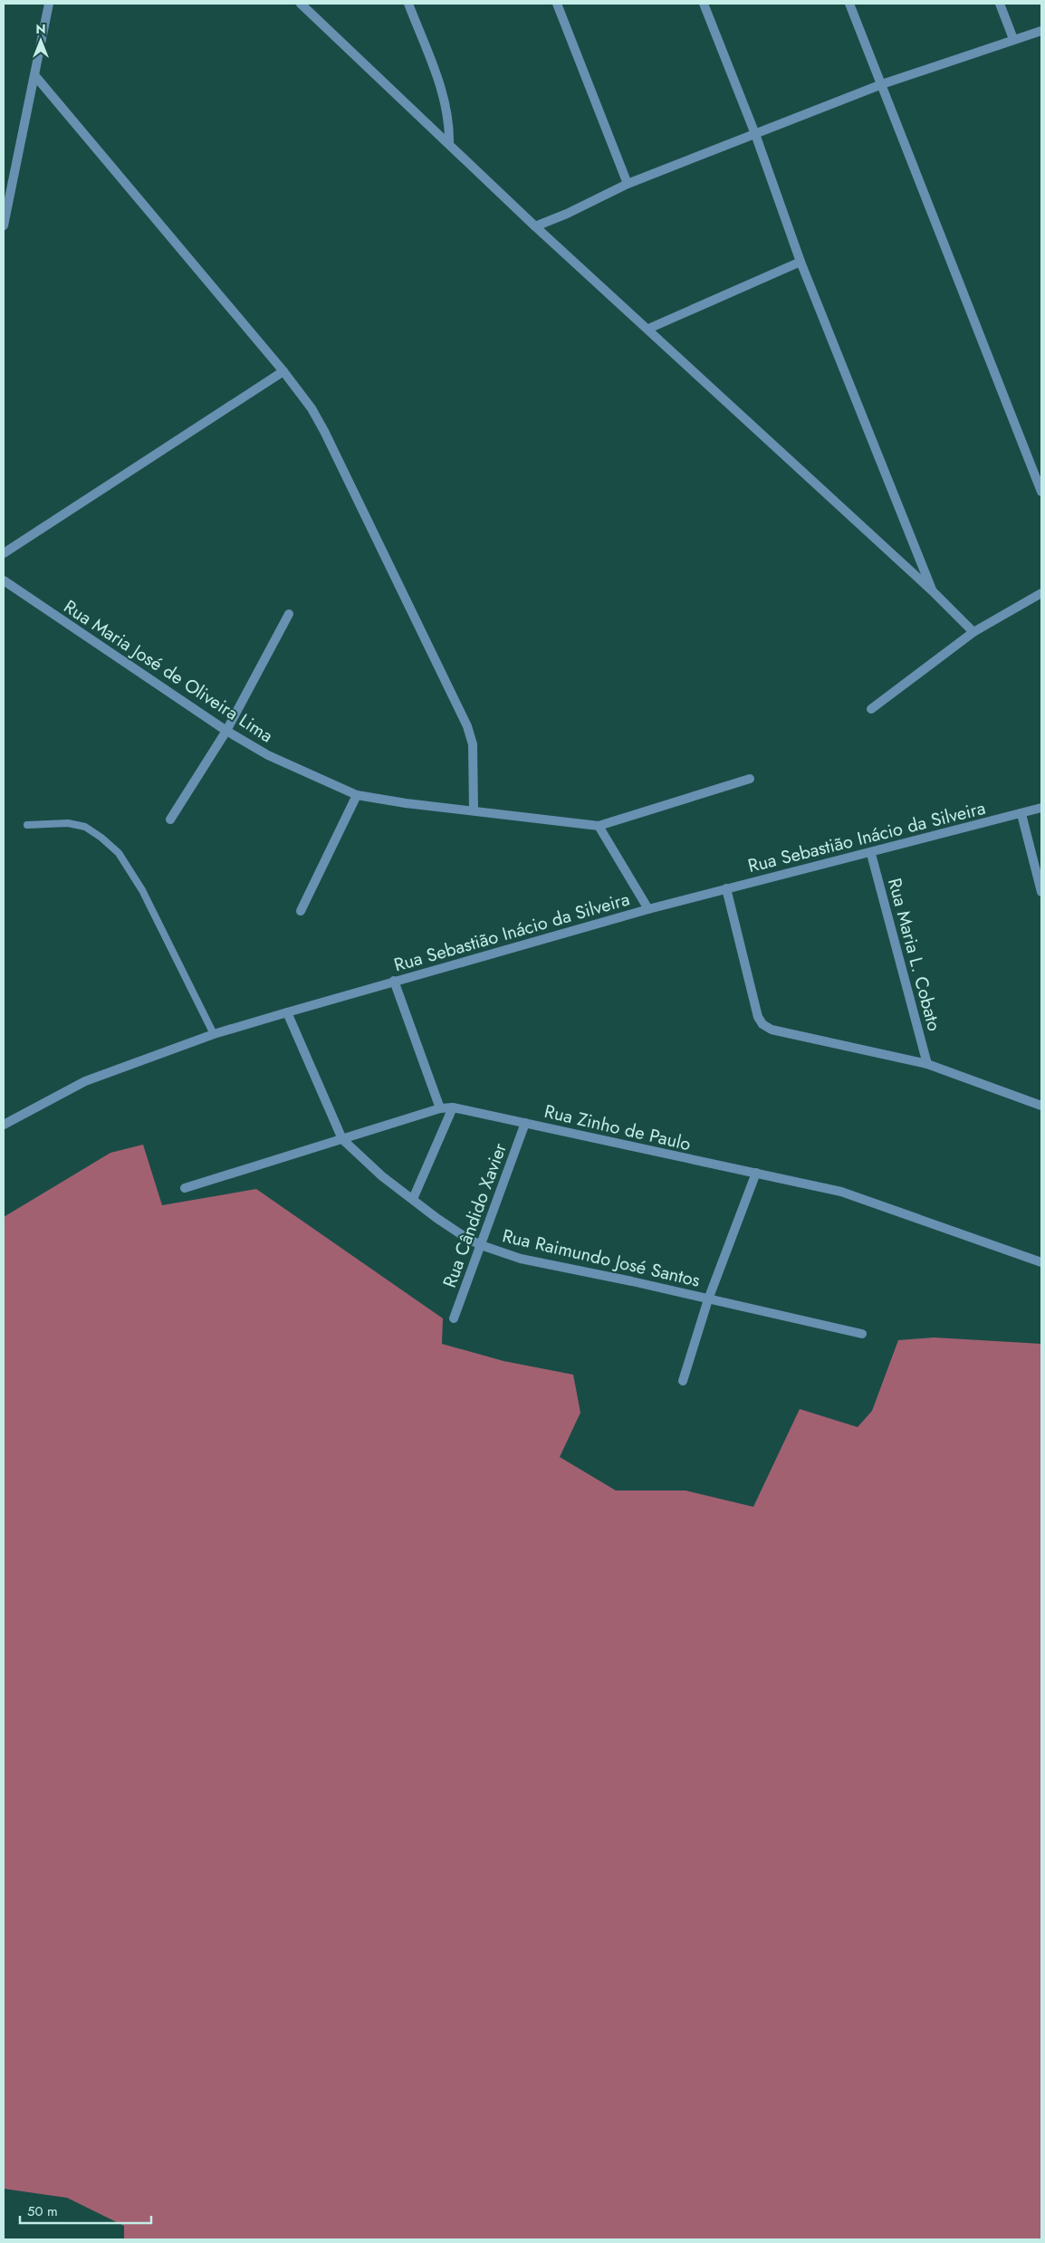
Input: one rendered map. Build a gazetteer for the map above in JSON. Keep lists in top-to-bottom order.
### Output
{
  "streets": {
    "street": [
      "Rua Maria José de Oliveira Lima",
      "Rua Sebastião Inácio da Silveira",
      "Rua Maria L. Cobato",
      "Rua Zinho de Paulo",
      "Rua Cândido Xavier",
      "Rua Raimundo José Santos"
    ]
  },
  "crossings": [
    ["Rua Sebastião Inácio da Silveira", "Rua Maria L. Cobato"],
    ["Rua Sebastião Inácio da Silveira", "Rua Raimundo José Santos"],
    ["Rua Zinho de Paulo", "Rua Cândido Xavier"],
    ["Rua Zinho de Paulo", "Rua Raimundo José Santos"],
    ["Rua Cândido Xavier", "Rua Raimundo José Santos"]
  ],
  "scale_bar": "50 m",
  "north": "top"
}
